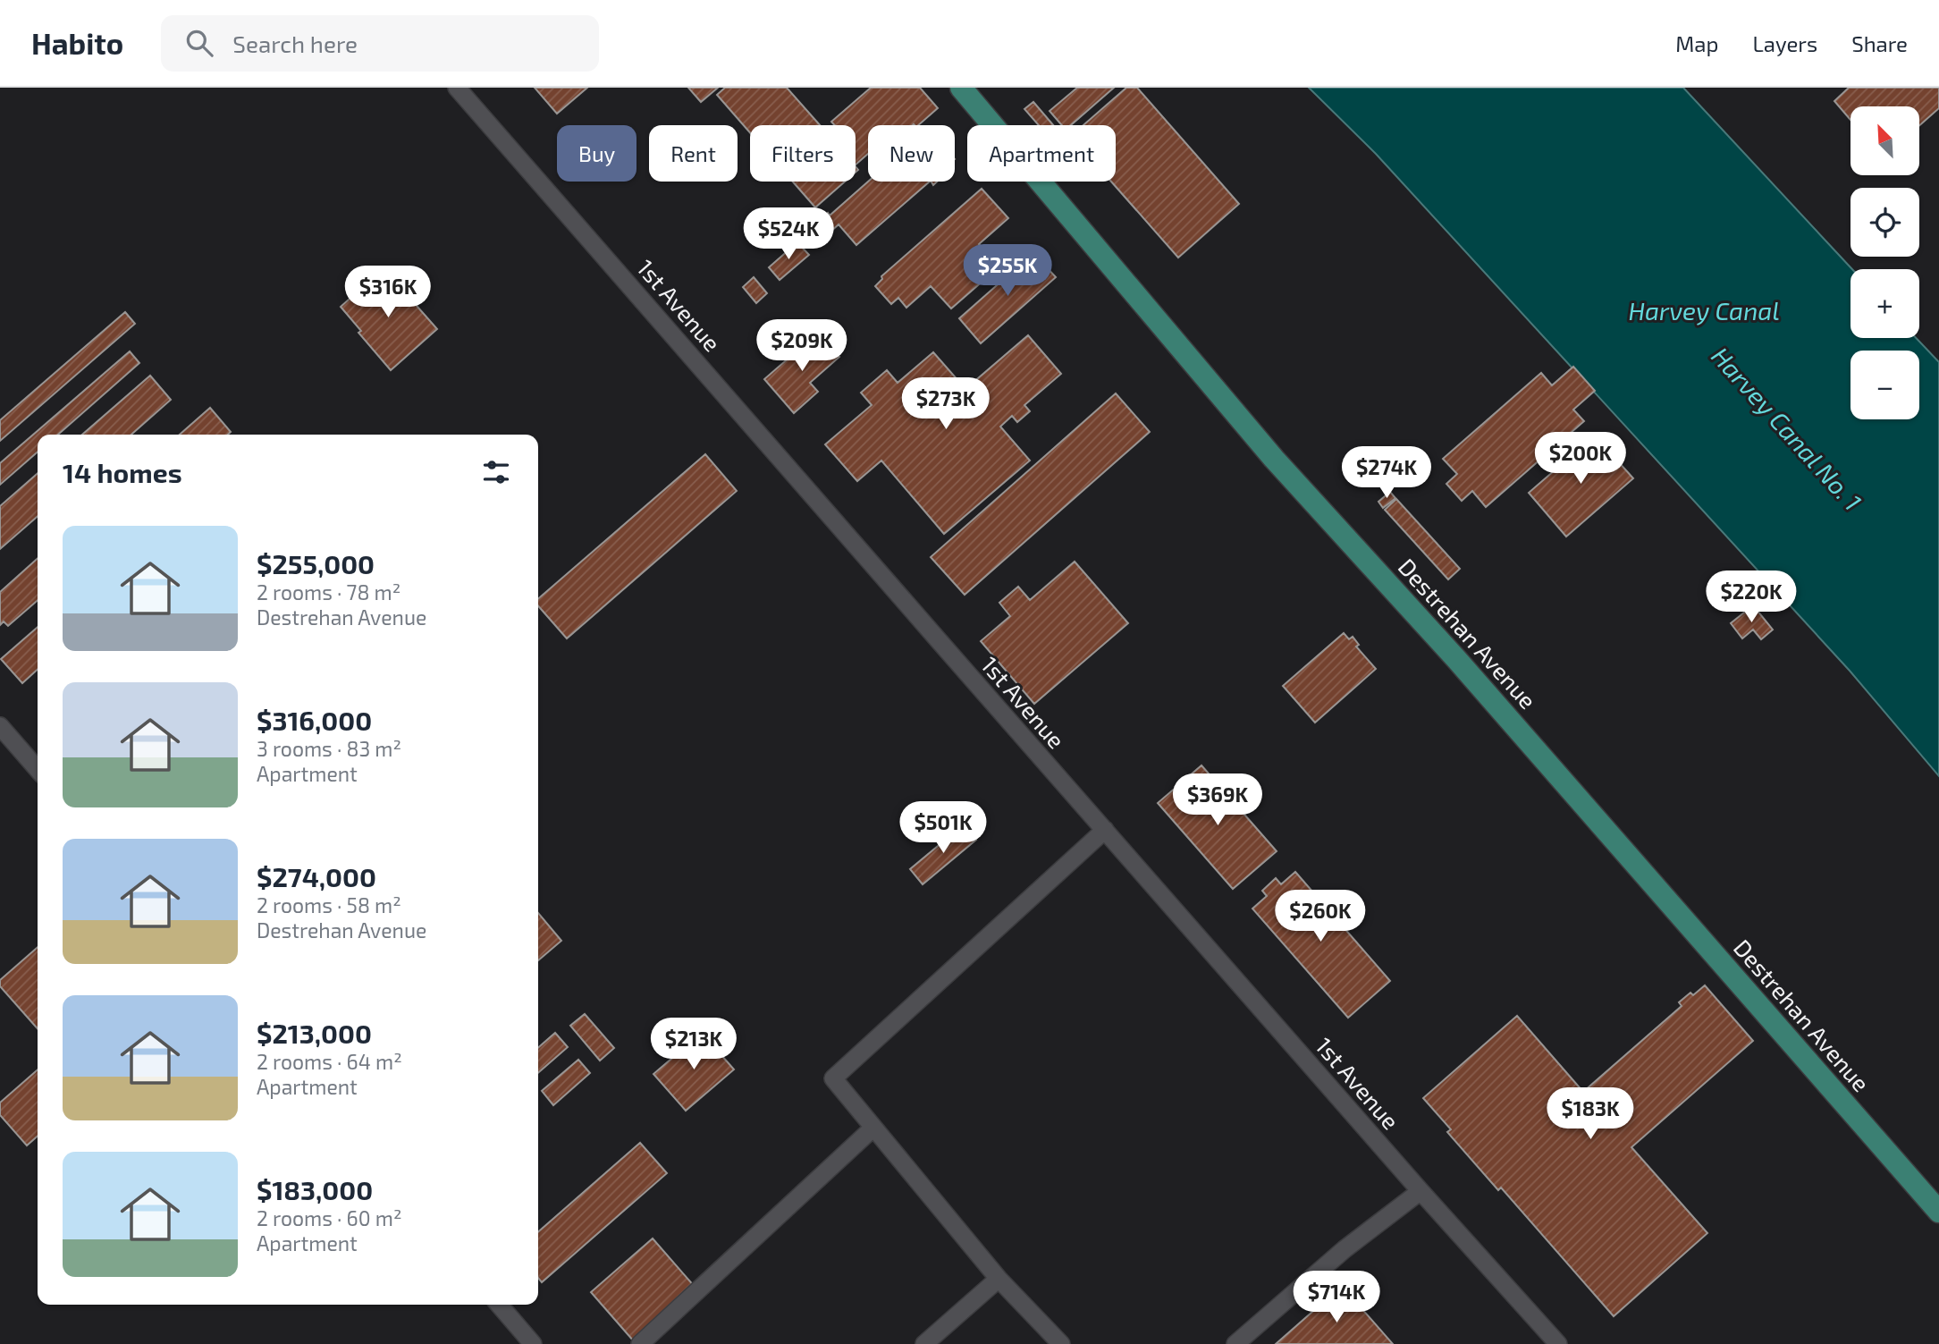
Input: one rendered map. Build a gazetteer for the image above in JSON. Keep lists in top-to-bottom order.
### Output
{
  "streets": {
    "main road": ["Destrehan Avenue"],
    "street": ["1st Avenue"]
  },
  "water": ["Harvey Canal", "Harvey Canal No. 1"],
  "north": "top left",
  "page": {
    "header": "Habito",
    "search": "Search here",
    "nav": ["Map", "Layers", "Share"],
    "map_buttons": ["+", "−"],
    "chip": [
      "Buy",
      "Rent",
      "Filters",
      "New",
      "Apartment"
    ],
    "price": [
      "$524K",
      "$255K",
      "$316K",
      "$209K",
      "$273K",
      "$200K",
      "$274K",
      "$220K",
      "$369K",
      "$501K",
      "$260K",
      "$213K",
      "$183K",
      "$714K"
    ],
    "heading": "14 homes",
    "list": [
      {
        "name": "$255,000",
        "note": "2 rooms · 78 m² · Destrehan Avenue"
      },
      {
        "name": "$316,000",
        "note": "3 rooms · 83 m² · Apartment"
      },
      {
        "name": "$274,000",
        "note": "2 rooms · 58 m² · Destrehan Avenue"
      },
      {
        "name": "$213,000",
        "note": "2 rooms · 64 m² · Apartment"
      },
      {
        "name": "$183,000",
        "note": "2 rooms · 60 m² · Apartment"
      }
    ]
  }
}
